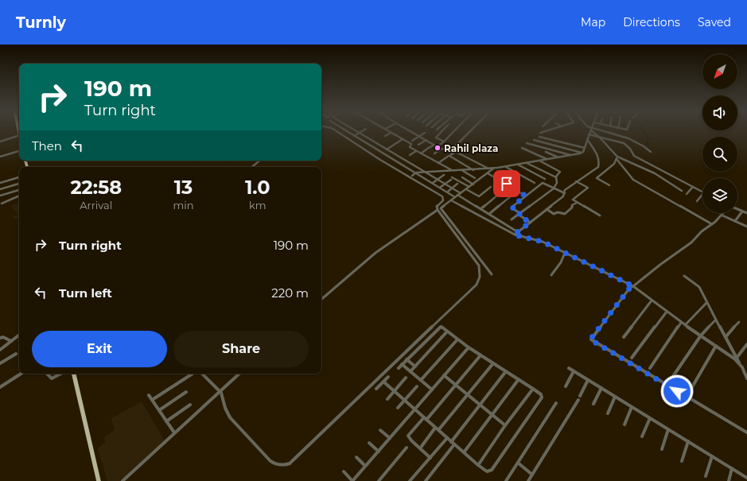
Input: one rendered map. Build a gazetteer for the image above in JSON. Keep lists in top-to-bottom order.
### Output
{
  "places": ["Rahil plaza"],
  "north": "bottom left",
  "page": {
    "header": "Turnly",
    "nav": ["Map", "Directions", "Saved"],
    "turn": ["190 m", "Turn right"],
    "then": "Then",
    "eta": [
      "22:58",
      "Arrival",
      "13",
      "min",
      "1.0",
      "km"
    ],
    "list": [
      {
        "name": "Turn right",
        "value": "190 m"
      },
      {
        "name": "Turn left",
        "value": "220 m"
      }
    ],
    "buttons": ["Exit", "Share"]
  }
}
